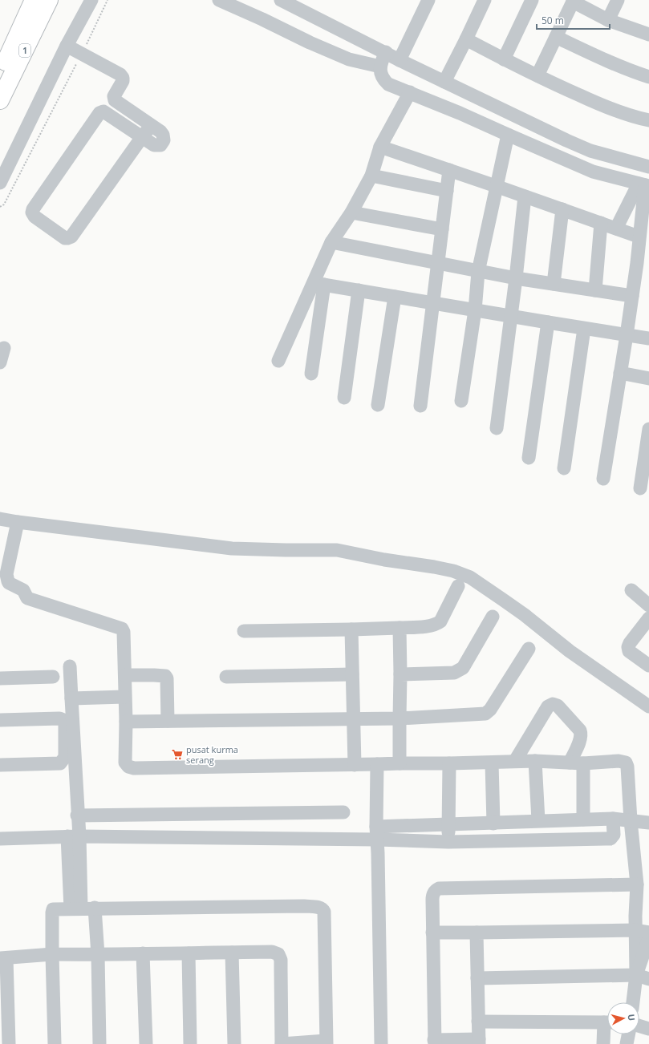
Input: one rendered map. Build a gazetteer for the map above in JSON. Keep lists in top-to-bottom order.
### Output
{
  "streets": {
    "highway": ["1"]
  },
  "places": {
    "supermarket": ["pusat kurma serang"]
  },
  "scale_bar": "50 m",
  "north": "right"
}
